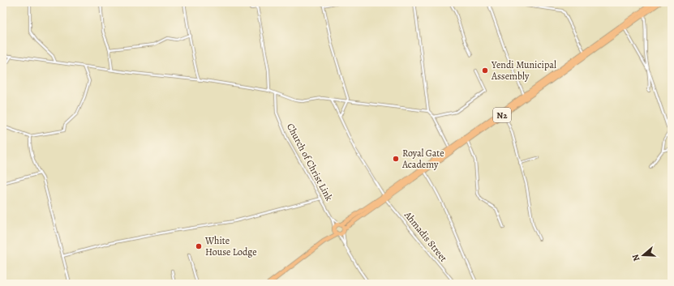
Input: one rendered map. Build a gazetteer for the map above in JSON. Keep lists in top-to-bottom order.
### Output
{
  "streets": {
    "highway": ["N2"],
    "street": ["Church of Christ Link", "Ahmadis Street"]
  },
  "crossings": [
    ["N2", "Church of Christ Link"],
    ["N2", "Ahmadis Street"]
  ],
  "places": ["Yendi Municipal Assembly", "Royal Gate Academy", "White House Lodge"],
  "north": "left"
}
